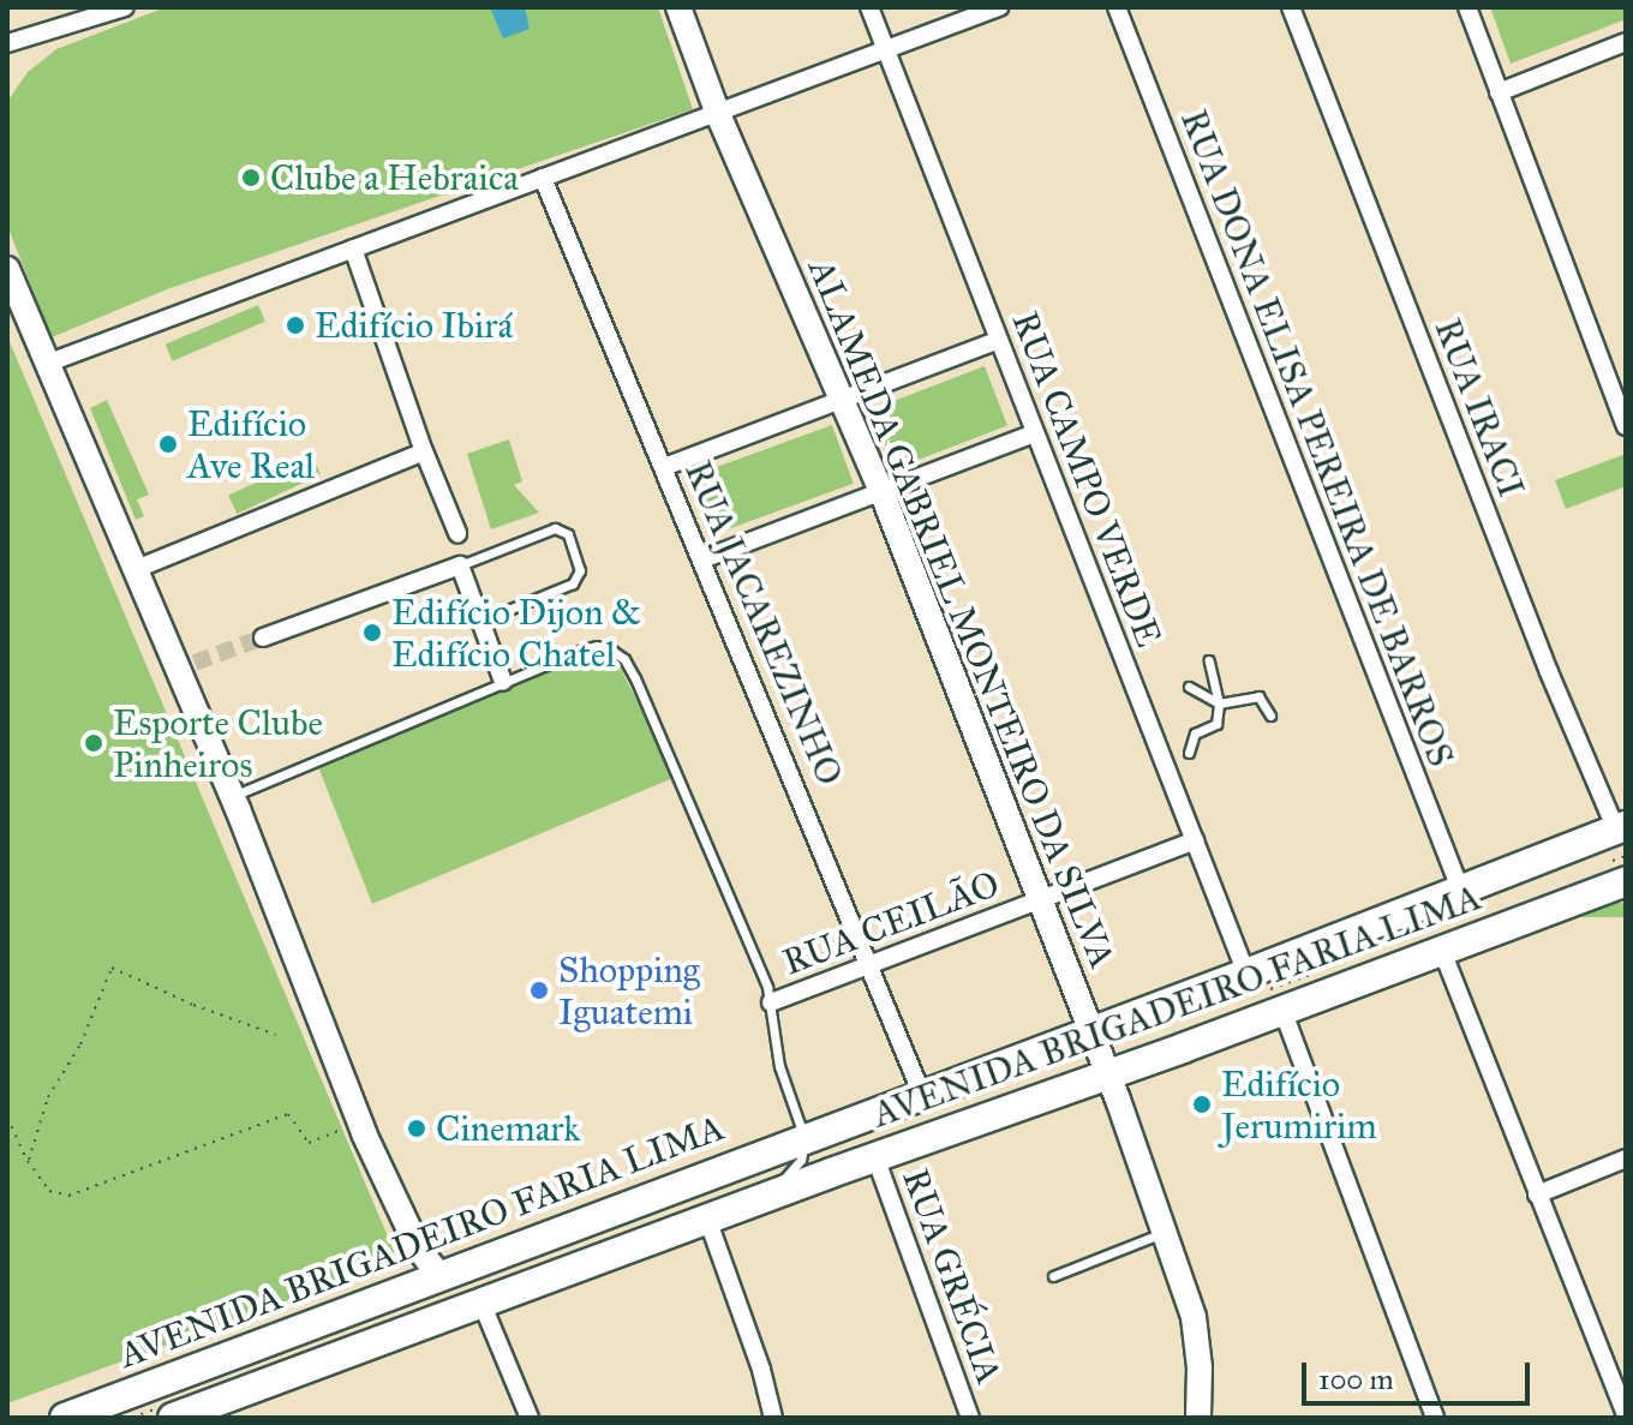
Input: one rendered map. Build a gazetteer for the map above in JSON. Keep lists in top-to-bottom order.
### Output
{
  "streets": {
    "highway": ["AVENIDA BRIGADEIRO FARIA LIMA"],
    "street": [
      "RUA IRACI",
      "RUA DONA ELISA PEREIRA DE BARROS",
      "RUA CAMPO VERDE",
      "ALAMEDA GABRIEL MONTEIRO DA SILVA",
      "RUA JACAREZINHO",
      "RUA CEILÃO",
      "RUA GRÉCIA"
    ]
  },
  "crossings": [
    ["RUA IRACI", "AVENIDA BRIGADEIRO FARIA LIMA"],
    ["RUA DONA ELISA PEREIRA DE BARROS", "AVENIDA BRIGADEIRO FARIA LIMA"],
    ["RUA CAMPO VERDE", "RUA CEILÃO"],
    ["RUA CAMPO VERDE", "AVENIDA BRIGADEIRO FARIA LIMA"],
    ["ALAMEDA GABRIEL MONTEIRO DA SILVA", "RUA CEILÃO"],
    ["ALAMEDA GABRIEL MONTEIRO DA SILVA", "AVENIDA BRIGADEIRO FARIA LIMA"],
    ["RUA JACAREZINHO", "RUA CEILÃO"],
    ["RUA JACAREZINHO", "AVENIDA BRIGADEIRO FARIA LIMA"],
    ["AVENIDA BRIGADEIRO FARIA LIMA", "RUA GRÉCIA"]
  ],
  "places": [
    "Clube a Hebraica",
    "Edifício Ibirá",
    "Edifício Ave Real",
    "Edifício Dijon & Edifício Chatel",
    "Esporte Clube Pinheiros",
    "Shopping Iguatemi",
    "Edifício Jerumirim",
    "Cinemark"
  ],
  "scale_bar": "100 m"
}
